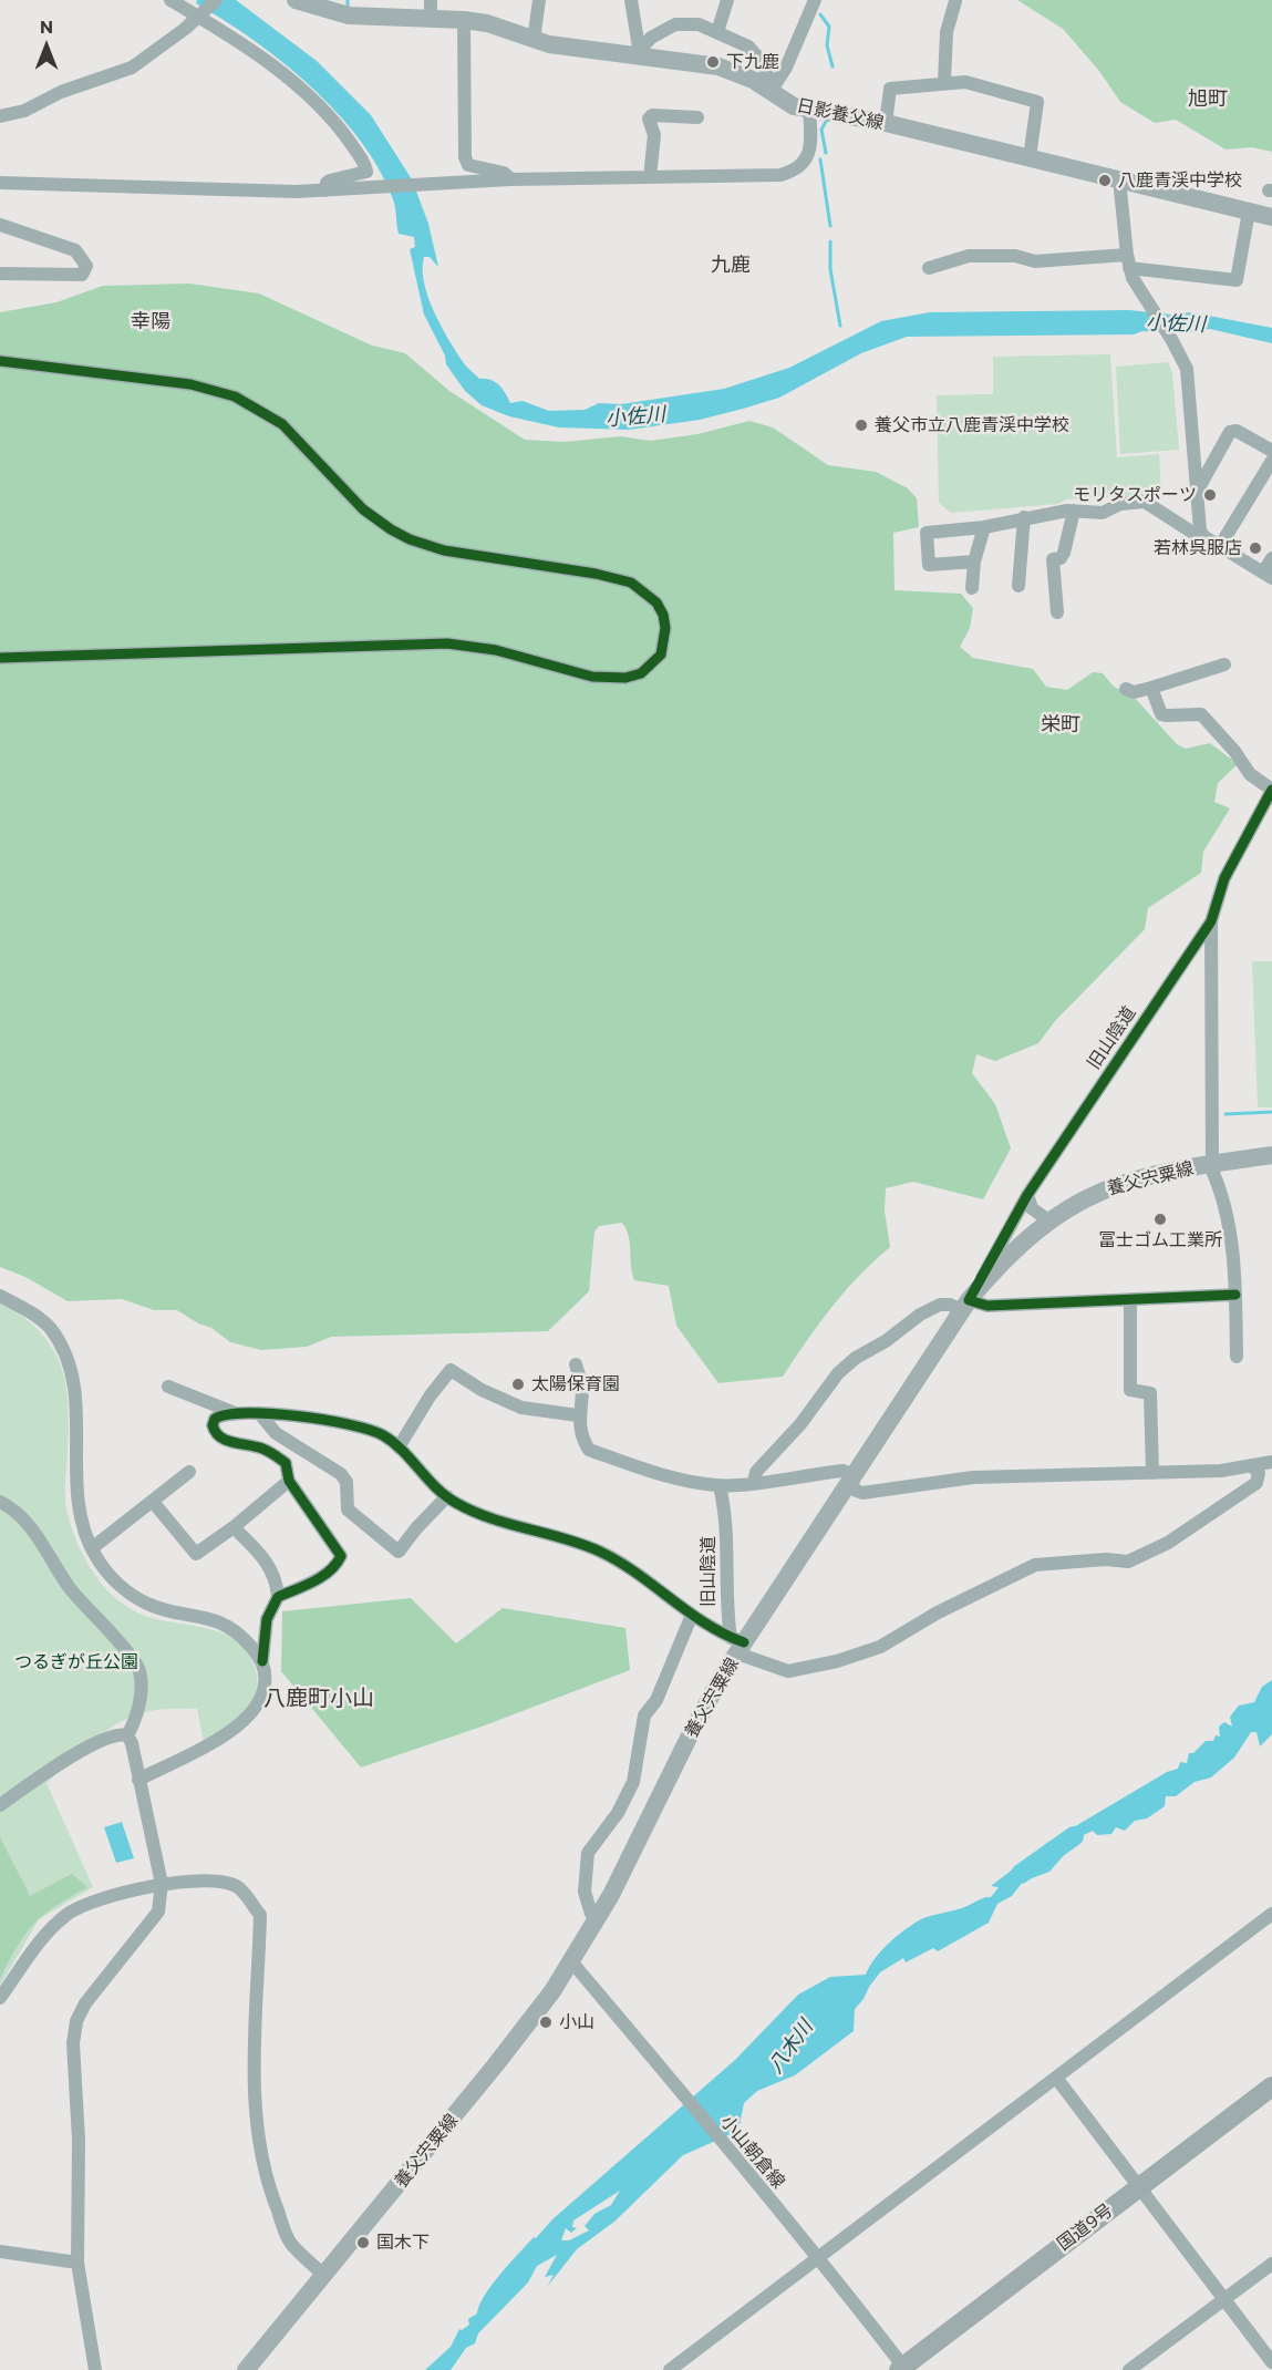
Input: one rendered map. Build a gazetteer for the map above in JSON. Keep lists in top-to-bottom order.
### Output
{
  "streets": {
    "highway": ["国道9号"],
    "main road": ["日影養父線", "養父宍粟線"],
    "street": ["旧山陰道", "小山朝倉線"]
  },
  "crossings": [
    ["旧山陰道", "養父宍粟線"],
    ["養父宍粟線", "小山朝倉線"],
    ["小山朝倉線", "国道9号"]
  ],
  "districts": [
    "旭町",
    "九鹿",
    "幸陽",
    "栄町",
    "八鹿町小山"
  ],
  "water": ["小佐川", "八木川"],
  "parks": ["つるぎが丘公園"],
  "places": [
    "下九鹿",
    "八鹿青渓中学校",
    "養父市立八鹿青渓中学校",
    "モリタスポーツ",
    "若林呉服店",
    "冨士ゴム工業所",
    "太陽保育園",
    "小山",
    "国木下"
  ],
  "north": "top"
}
